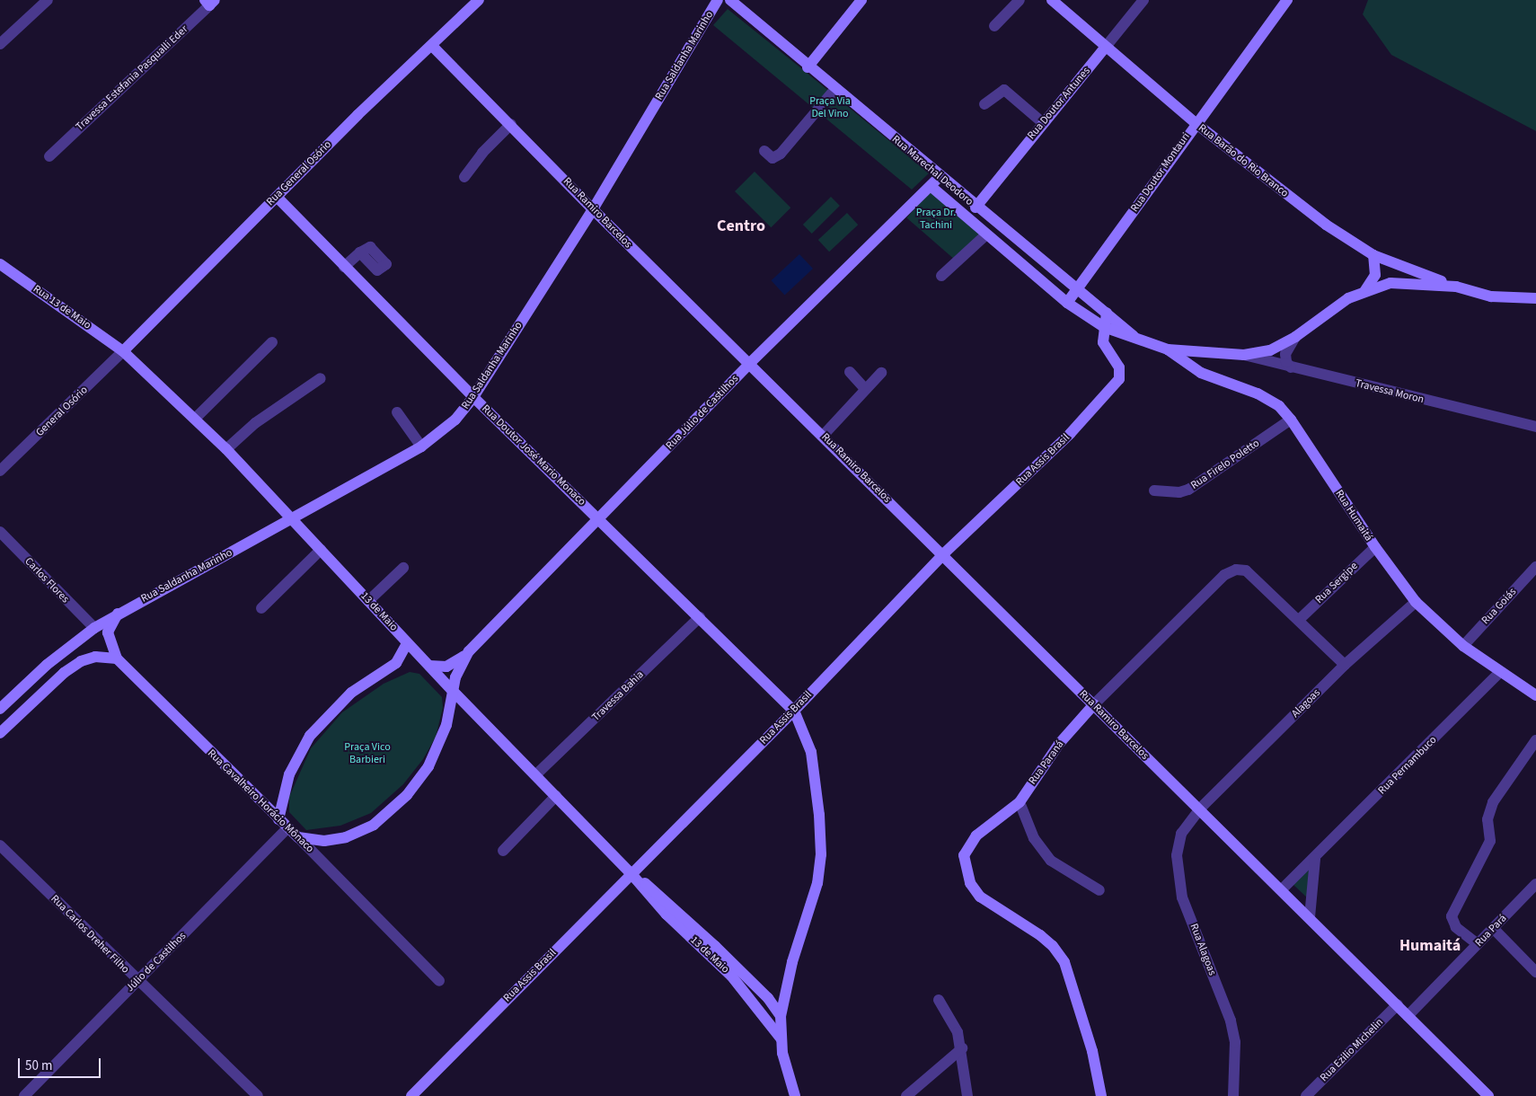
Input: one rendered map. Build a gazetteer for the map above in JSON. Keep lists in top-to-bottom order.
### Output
{
  "streets": {
    "main road": [
      "Rua Saldanha Marinho",
      "Rua Doutor Antunes",
      "Rua Barão do Rio Branco",
      "Rua Marechal Deodoro",
      "Rua Doutor Montauri",
      "Rua General Osório",
      "Rua Ramiro Barcelos",
      "Rua 13 de Maio",
      "Rua Júlio de Castilhos",
      "Rua Doutor José Mario Monaco",
      "Rua Assis Brasil",
      "Rua Humaitá",
      "13 de Maio",
      "Rua Paraná",
      "Rua Cavalheiro Horácio Mônaco"
    ],
    "street": [
      "Travessa Estefania Pasqualli Eder",
      "Travessa Moron",
      "General Osório",
      "Rua Firelo Poletto",
      "Carlos Flores",
      "Rua Sergipe",
      "Rua Goiás",
      "Travessa Bahia",
      "Alagoas",
      "Rua Pernambuco",
      "Rua Pará",
      "Rua Carlos Dreher Filho",
      "Rua Alagoas",
      "Júlio de Castilhos",
      "Rua Ezilio Michelin"
    ]
  },
  "crossings": [
    ["Rua Saldanha Marinho", "Rua Ramiro Barcelos"],
    ["Rua Saldanha Marinho", "Rua Doutor José Mario Monaco"],
    ["Rua Saldanha Marinho", "Carlos Flores"],
    ["Rua Saldanha Marinho", "13 de Maio"],
    ["Rua Saldanha Marinho", "Rua Cavalheiro Horácio Mônaco"],
    ["Rua Doutor Antunes", "Rua Barão do Rio Branco"],
    ["Rua Doutor Antunes", "Rua Marechal Deodoro"],
    ["Rua Barão do Rio Branco", "Rua Marechal Deodoro"],
    ["Rua Barão do Rio Branco", "Rua Doutor Montauri"],
    ["Rua Marechal Deodoro", "Rua Doutor Montauri"],
    ["Rua Marechal Deodoro", "Travessa Moron"],
    ["Rua Marechal Deodoro", "Rua Júlio de Castilhos"],
    ["Rua Marechal Deodoro", "Rua Assis Brasil"],
    ["Rua Marechal Deodoro", "Rua Humaitá"],
    ["Rua General Osório", "Rua Ramiro Barcelos"],
    ["Rua General Osório", "Rua 13 de Maio"],
    ["Rua General Osório", "General Osório"],
    ["Rua General Osório", "Rua Doutor José Mario Monaco"],
    ["Rua General Osório", "13 de Maio"],
    ["Rua Ramiro Barcelos", "Rua Júlio de Castilhos"],
    ["Rua Ramiro Barcelos", "Rua Assis Brasil"],
    ["Rua Ramiro Barcelos", "Alagoas"],
    ["Rua Ramiro Barcelos", "Rua Paraná"],
    ["Rua Ramiro Barcelos", "Rua Pernambuco"],
    ["Rua Ramiro Barcelos", "Rua Alagoas"],
    ["Rua 13 de Maio", "General Osório"],
    ["Rua 13 de Maio", "13 de Maio"],
    ["General Osório", "13 de Maio"],
    ["Rua Júlio de Castilhos", "Rua Doutor José Mario Monaco"],
    ["Rua Júlio de Castilhos", "13 de Maio"],
    ["Rua Júlio de Castilhos", "Rua Cavalheiro Horácio Mônaco"],
    ["Rua Doutor José Mario Monaco", "Rua Assis Brasil"],
    ["Rua Doutor José Mario Monaco", "Travessa Bahia"],
    ["Rua Assis Brasil", "13 de Maio"],
    ["Rua Firelo Poletto", "Rua Humaitá"],
    ["Rua Humaitá", "Rua Sergipe"],
    ["Rua Humaitá", "Rua Goiás"],
    ["Rua Humaitá", "Alagoas"],
    ["Rua Humaitá", "Rua Pernambuco"],
    ["Rua Sergipe", "Rua Paraná"],
    ["13 de Maio", "Travessa Bahia"],
    ["Alagoas", "Rua Paraná"],
    ["Alagoas", "Rua Alagoas"],
    ["Rua Cavalheiro Horácio Mônaco", "Júlio de Castilhos"],
    ["Rua Carlos Dreher Filho", "Júlio de Castilhos"]
  ],
  "districts": ["Centro", "Humaitá"],
  "parks": ["Praça Via Del Vino", "Praça Dr. Tachini", "Praça Vico Barbieri"],
  "scale_bar": "50 m"
}
